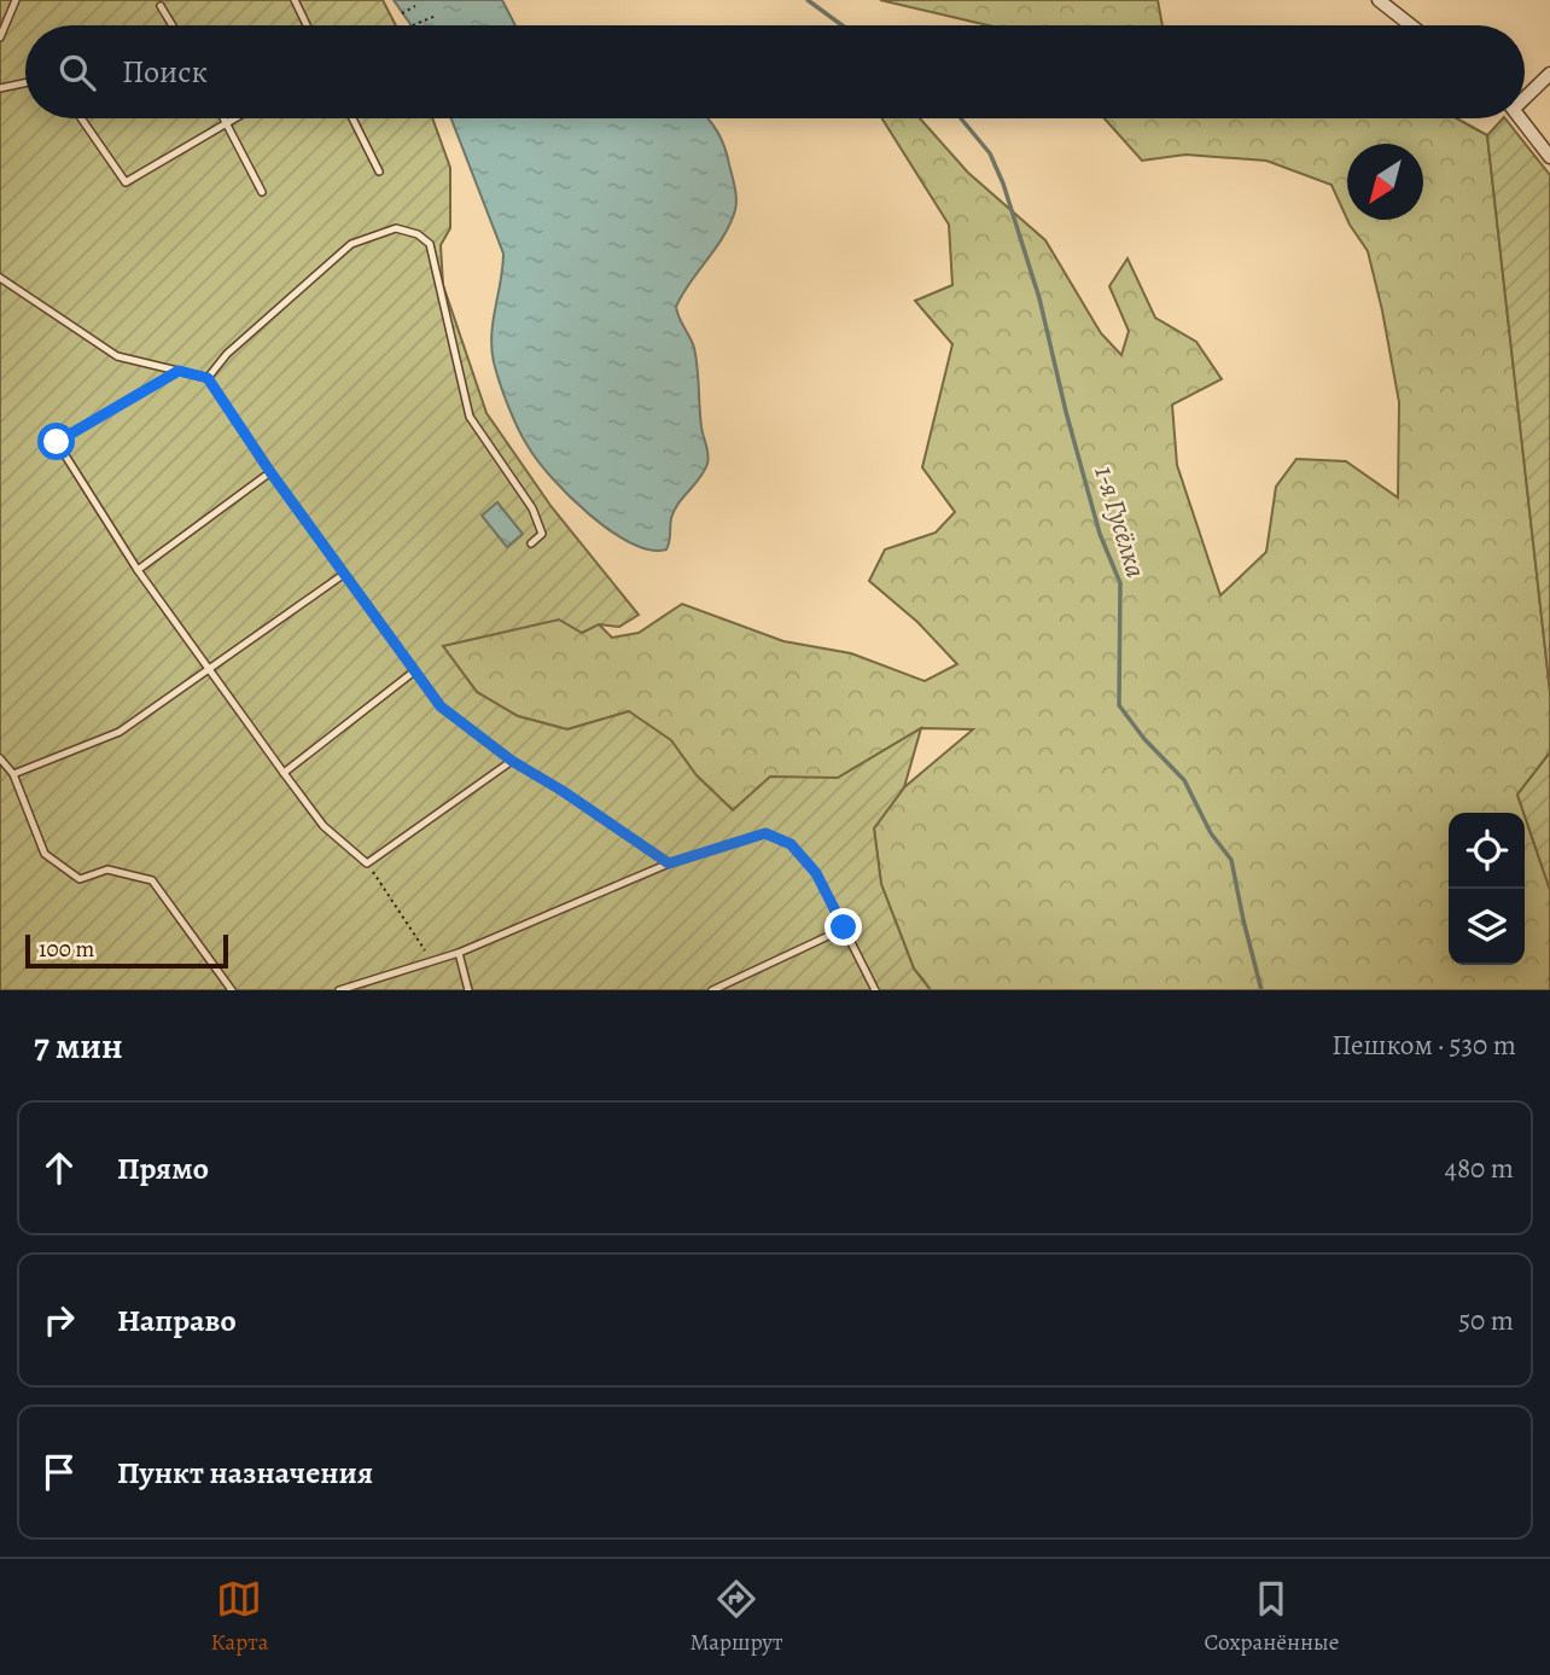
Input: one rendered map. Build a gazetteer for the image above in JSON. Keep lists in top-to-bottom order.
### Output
{
  "water": ["1-я Гусёлка"],
  "scale_bar": "100 m",
  "north": "bottom left",
  "page": {
    "search": "Поиск",
    "scale": "100 m",
    "heading": ["7 мин", "Пешком · 530 m"],
    "list": [
      ["Прямо", "480 m"],
      ["Направо", "50 m"],
      "Пункт назначения"
    ],
    "nav": ["Карта", "Маршрут", "Сохранённые"]
  }
}
